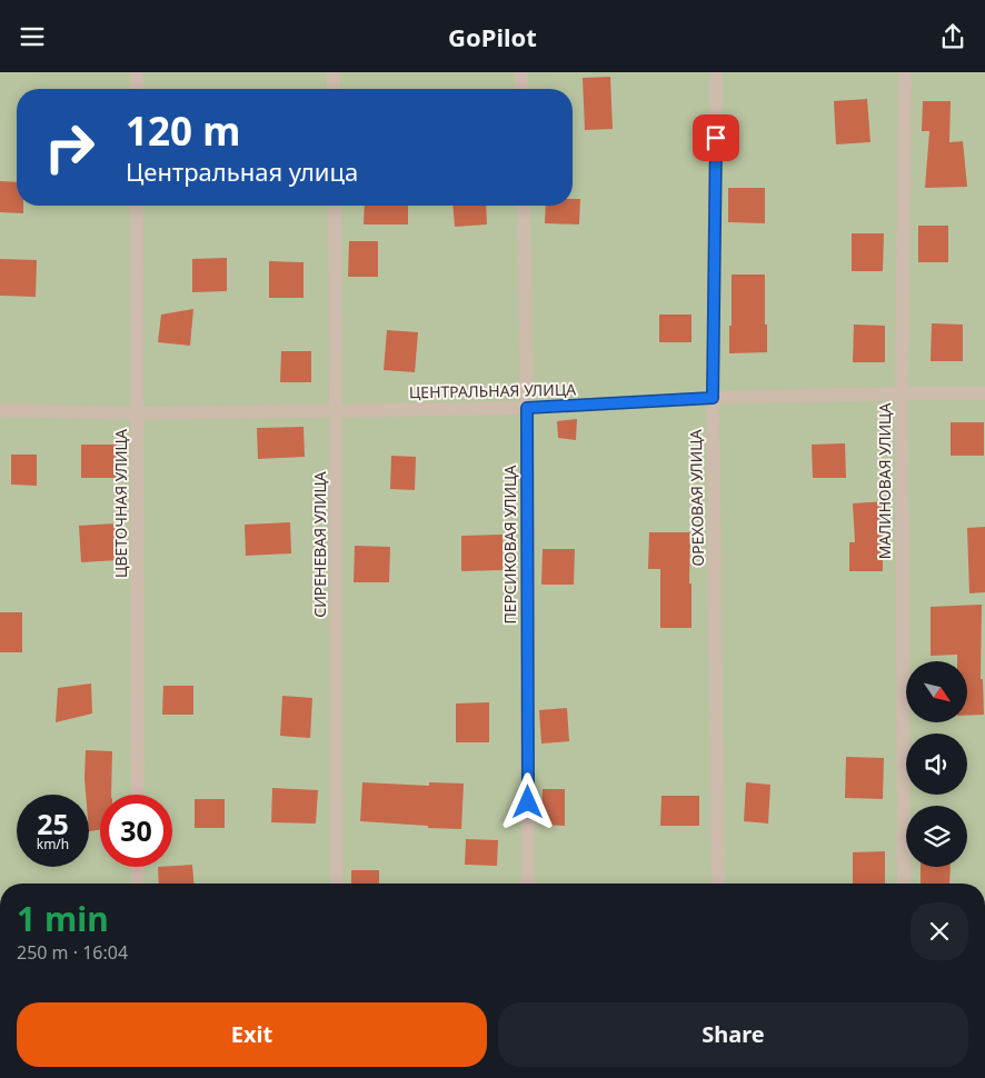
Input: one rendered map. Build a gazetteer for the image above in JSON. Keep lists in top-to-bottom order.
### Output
{
  "streets": {
    "street": [
      "ЦЕНТРАЛЬНАЯ УЛИЦА",
      "МАЛИНОВАЯ УЛИЦА",
      "ОРЕХОВАЯ УЛИЦА",
      "ЦВЕТОЧНАЯ УЛИЦА",
      "СИРЕНЕВАЯ УЛИЦА",
      "ПЕРСИКОВАЯ УЛИЦА"
    ]
  },
  "crossings": [
    ["ЦЕНТРАЛЬНАЯ УЛИЦА", "МАЛИНОВАЯ УЛИЦА"],
    ["ЦЕНТРАЛЬНАЯ УЛИЦА", "ОРЕХОВАЯ УЛИЦА"],
    ["ЦЕНТРАЛЬНАЯ УЛИЦА", "ЦВЕТОЧНАЯ УЛИЦА"],
    ["ЦЕНТРАЛЬНАЯ УЛИЦА", "СИРЕНЕВАЯ УЛИЦА"],
    ["ЦЕНТРАЛЬНАЯ УЛИЦА", "ПЕРСИКОВАЯ УЛИЦА"]
  ],
  "north": "bottom right",
  "page": {
    "header": "GoPilot",
    "turn": ["120 m", "Центральная улица"],
    "speed": "25 km/h",
    "limit": "30",
    "heading": ["1 min", "250 m · 16:04"],
    "buttons": ["Exit", "Share"]
  }
}
